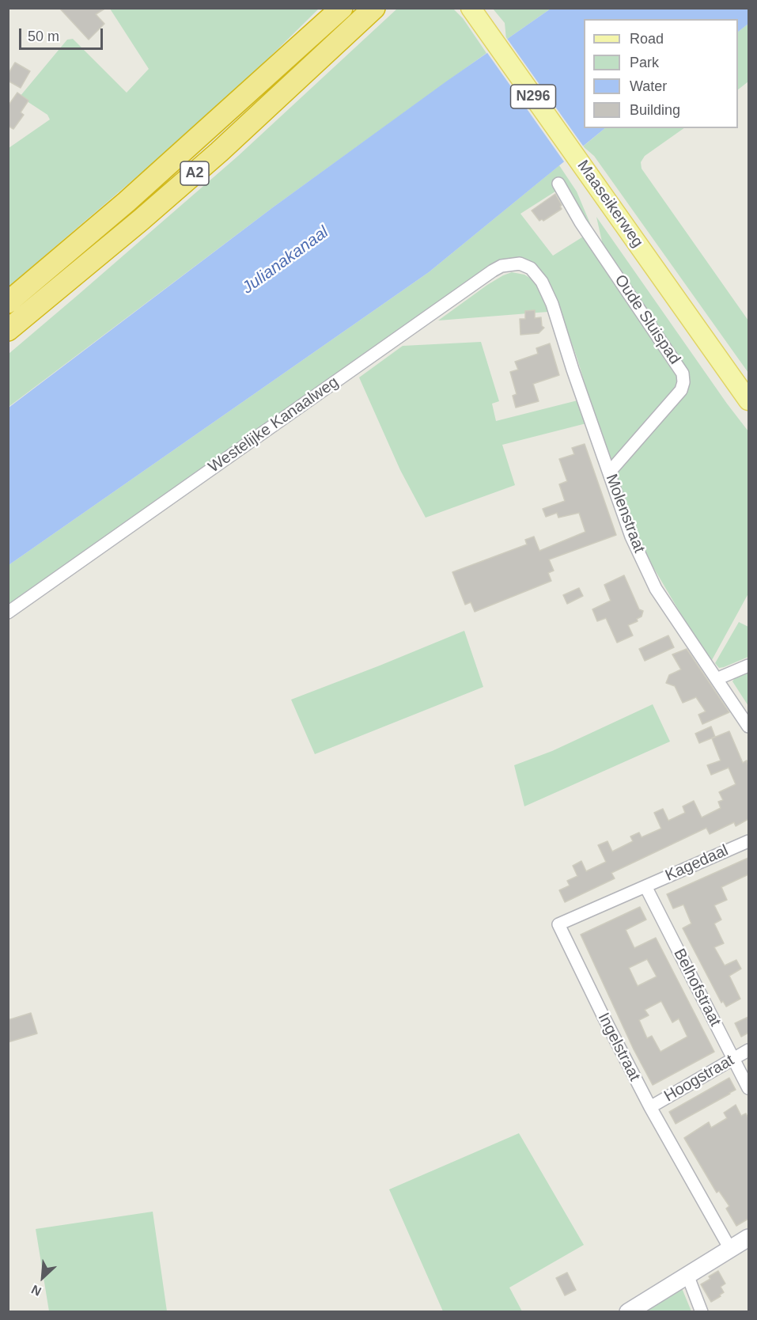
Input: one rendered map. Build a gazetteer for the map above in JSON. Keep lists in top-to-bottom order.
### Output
{
  "streets": {
    "highway": ["A2"],
    "main road": ["N296", "Maaseikerweg"],
    "street": [
      "Oude Sluispad",
      "Westelijke Kanaalweg",
      "Molenstraat",
      "Kagedaal",
      "Belhofstraat",
      "Ingelstraat",
      "Hoogstraat"
    ]
  },
  "crossings": [
    ["Oude Sluispad", "Molenstraat"],
    ["Westelijke Kanaalweg", "Molenstraat"],
    ["Kagedaal", "Belhofstraat"],
    ["Kagedaal", "Ingelstraat"],
    ["Belhofstraat", "Ingelstraat"],
    ["Belhofstraat", "Hoogstraat"],
    ["Ingelstraat", "Hoogstraat"]
  ],
  "water": ["Julianakanaal"],
  "legend": [
    "Road",
    "Park",
    "Water",
    "Building"
  ],
  "scale_bar": "50 m",
  "north": "bottom left"
}
